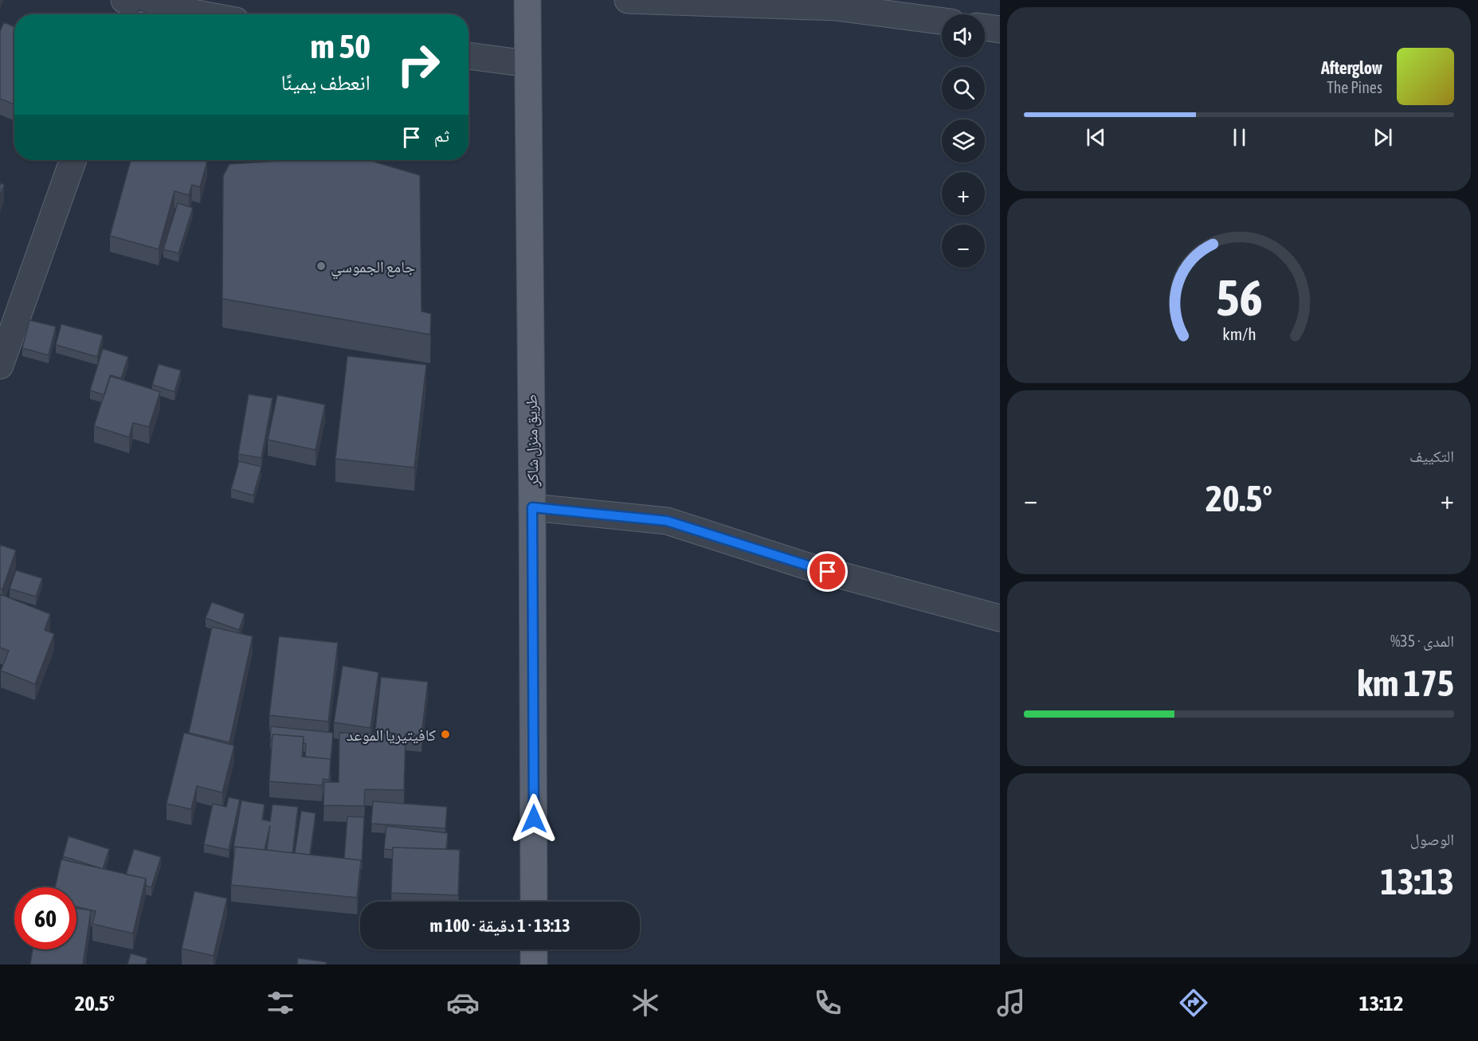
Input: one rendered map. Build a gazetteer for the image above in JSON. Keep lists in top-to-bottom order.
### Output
{
  "streets": {
    "main road": ["طريق منزل شاكر"]
  },
  "places": ["جامع الجموسي", "كافيتيريا الموعد"],
  "page": {
    "map_buttons": ["+", "−"],
    "turn": ["50 m", "انعطف يمينًا"],
    "song": ["Afterglow", "The Pines"],
    "then": "ثم",
    "tile": [
      "التكييف",
      ["المدى · 35%", "175 km"],
      ["الوصول", "13:13"]
    ],
    "heat": ["−", "20.5°", "+"],
    "limit": "60",
    "trip": "13:13 · 1 دقيقة · 100 m",
    "tabs": ["13:12", "20.5°"],
    "gauge": ["56", "km/h"]
  }
}
